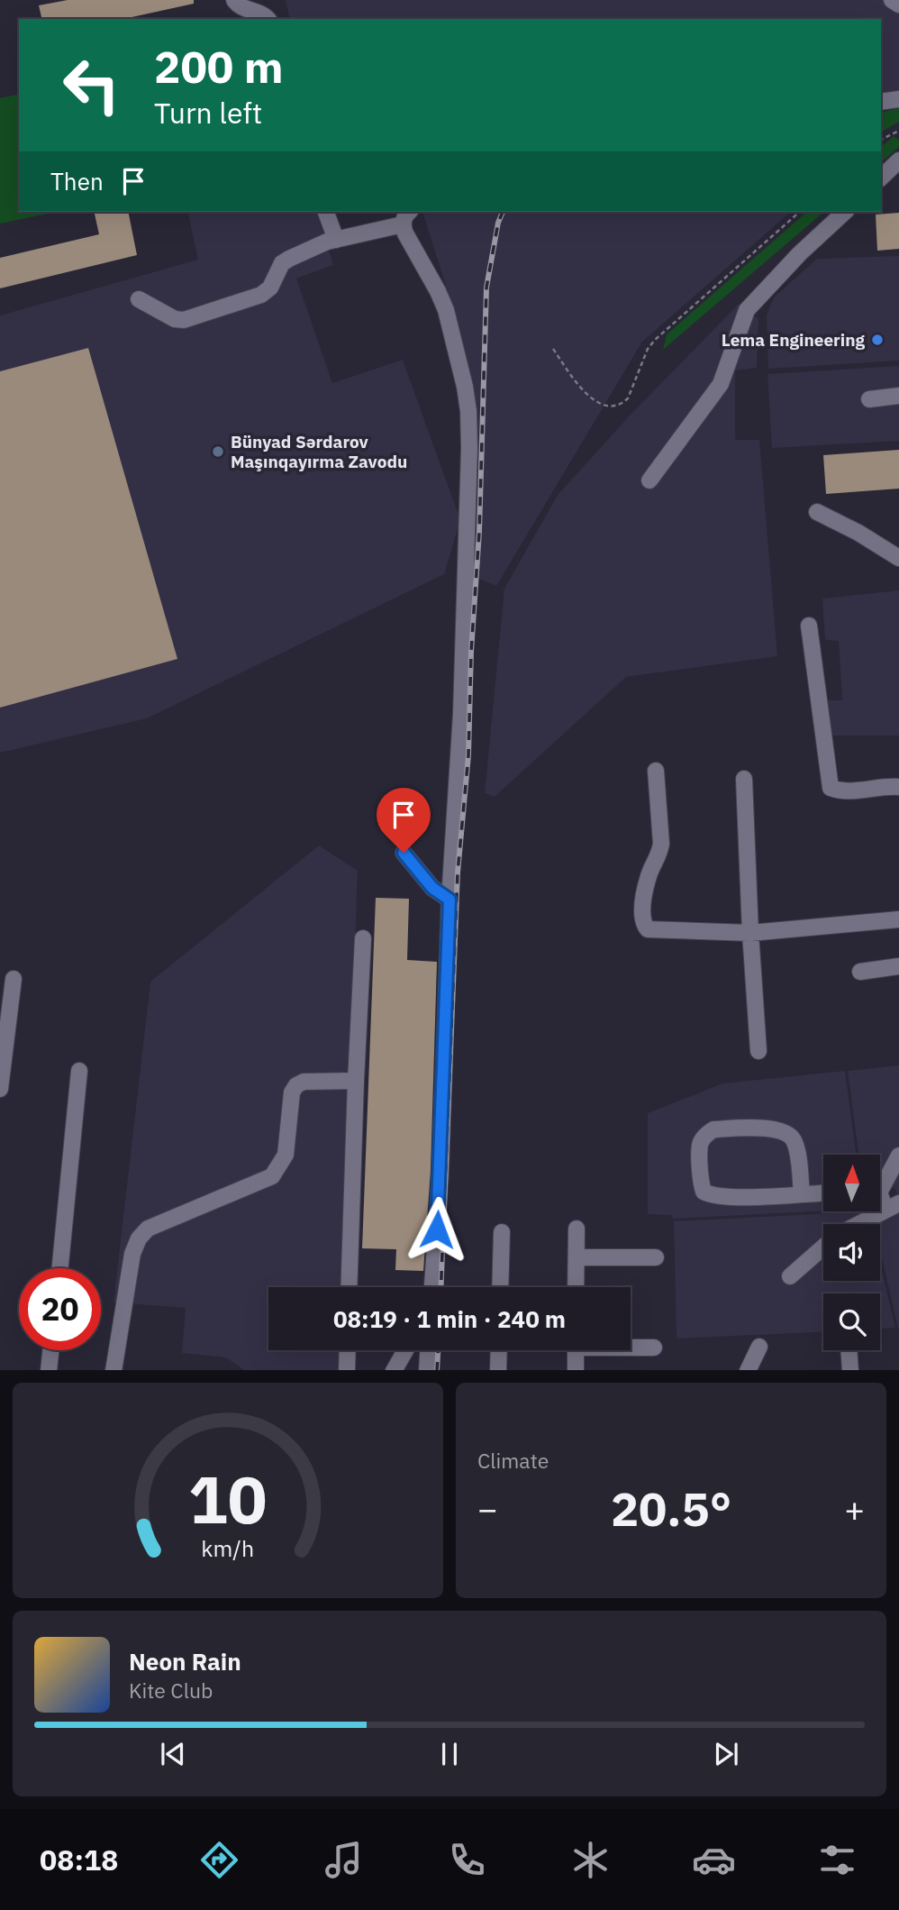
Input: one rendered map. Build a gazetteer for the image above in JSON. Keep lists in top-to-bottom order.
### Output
{
  "places": ["Lema Engineering", "Bünyad Sərdarov Maşınqayırma Zavodu"],
  "north": "top",
  "page": {
    "turn": ["200 m", "Turn left"],
    "then": "Then",
    "limit": "20",
    "trip": "08:19 · 1 min · 240 m",
    "tile": "Climate",
    "heat": ["−", "20.5°", "+"],
    "song": ["Neon Rain", "Kite Club"],
    "tabs": "08:18",
    "gauge": ["10", "km/h"]
  }
}
